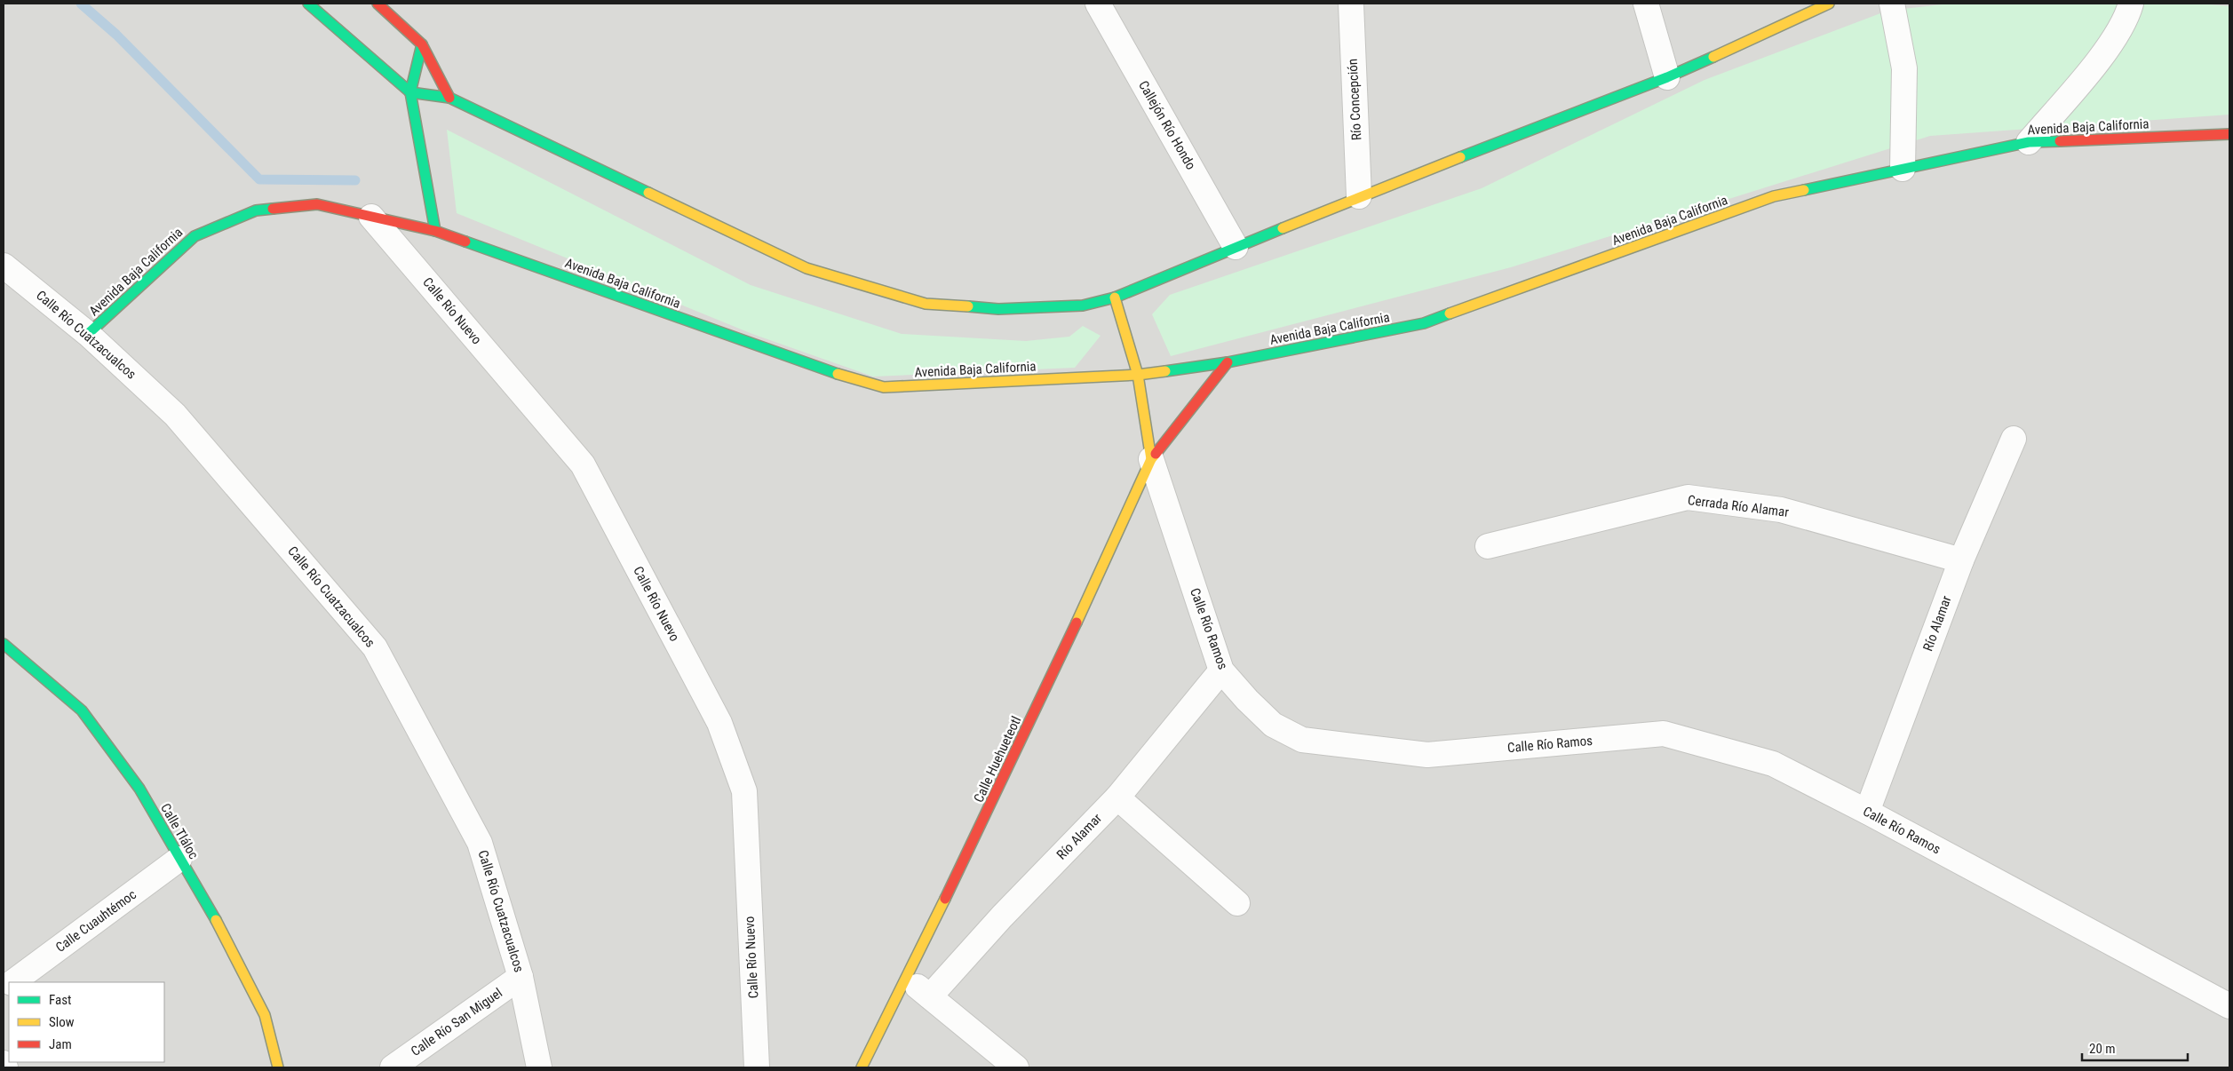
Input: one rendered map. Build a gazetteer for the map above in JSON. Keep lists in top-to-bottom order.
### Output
{
  "streets": {
    "street": [
      "Río Concepción",
      "Callejón Río Hondo",
      "Avenida Baja California",
      "Calle Río Nuevo",
      "Calle Río Cuatzacualcos",
      "Cerrada Río Alamar",
      "Río Alamar",
      "Calle Río Ramos",
      "Calle Huehueteotl",
      "Calle Tláloc",
      "Calle Cuauhtémoc",
      "Calle Río San Miguel"
    ]
  },
  "crossings": [
    ["Avenida Baja California", "Calle Río Nuevo"],
    ["Avenida Baja California", "Calle Río Cuatzacualcos"],
    ["Avenida Baja California", "Calle Río Ramos"],
    ["Avenida Baja California", "Calle Huehueteotl"],
    ["Calle Río Cuatzacualcos", "Calle Río San Miguel"],
    ["Cerrada Río Alamar", "Río Alamar"],
    ["Río Alamar", "Calle Río Ramos"],
    ["Calle Río Ramos", "Calle Huehueteotl"],
    ["Calle Tláloc", "Calle Cuauhtémoc"]
  ],
  "legend": ["Fast", "Slow", "Jam"],
  "scale_bar": "20 m"
}
